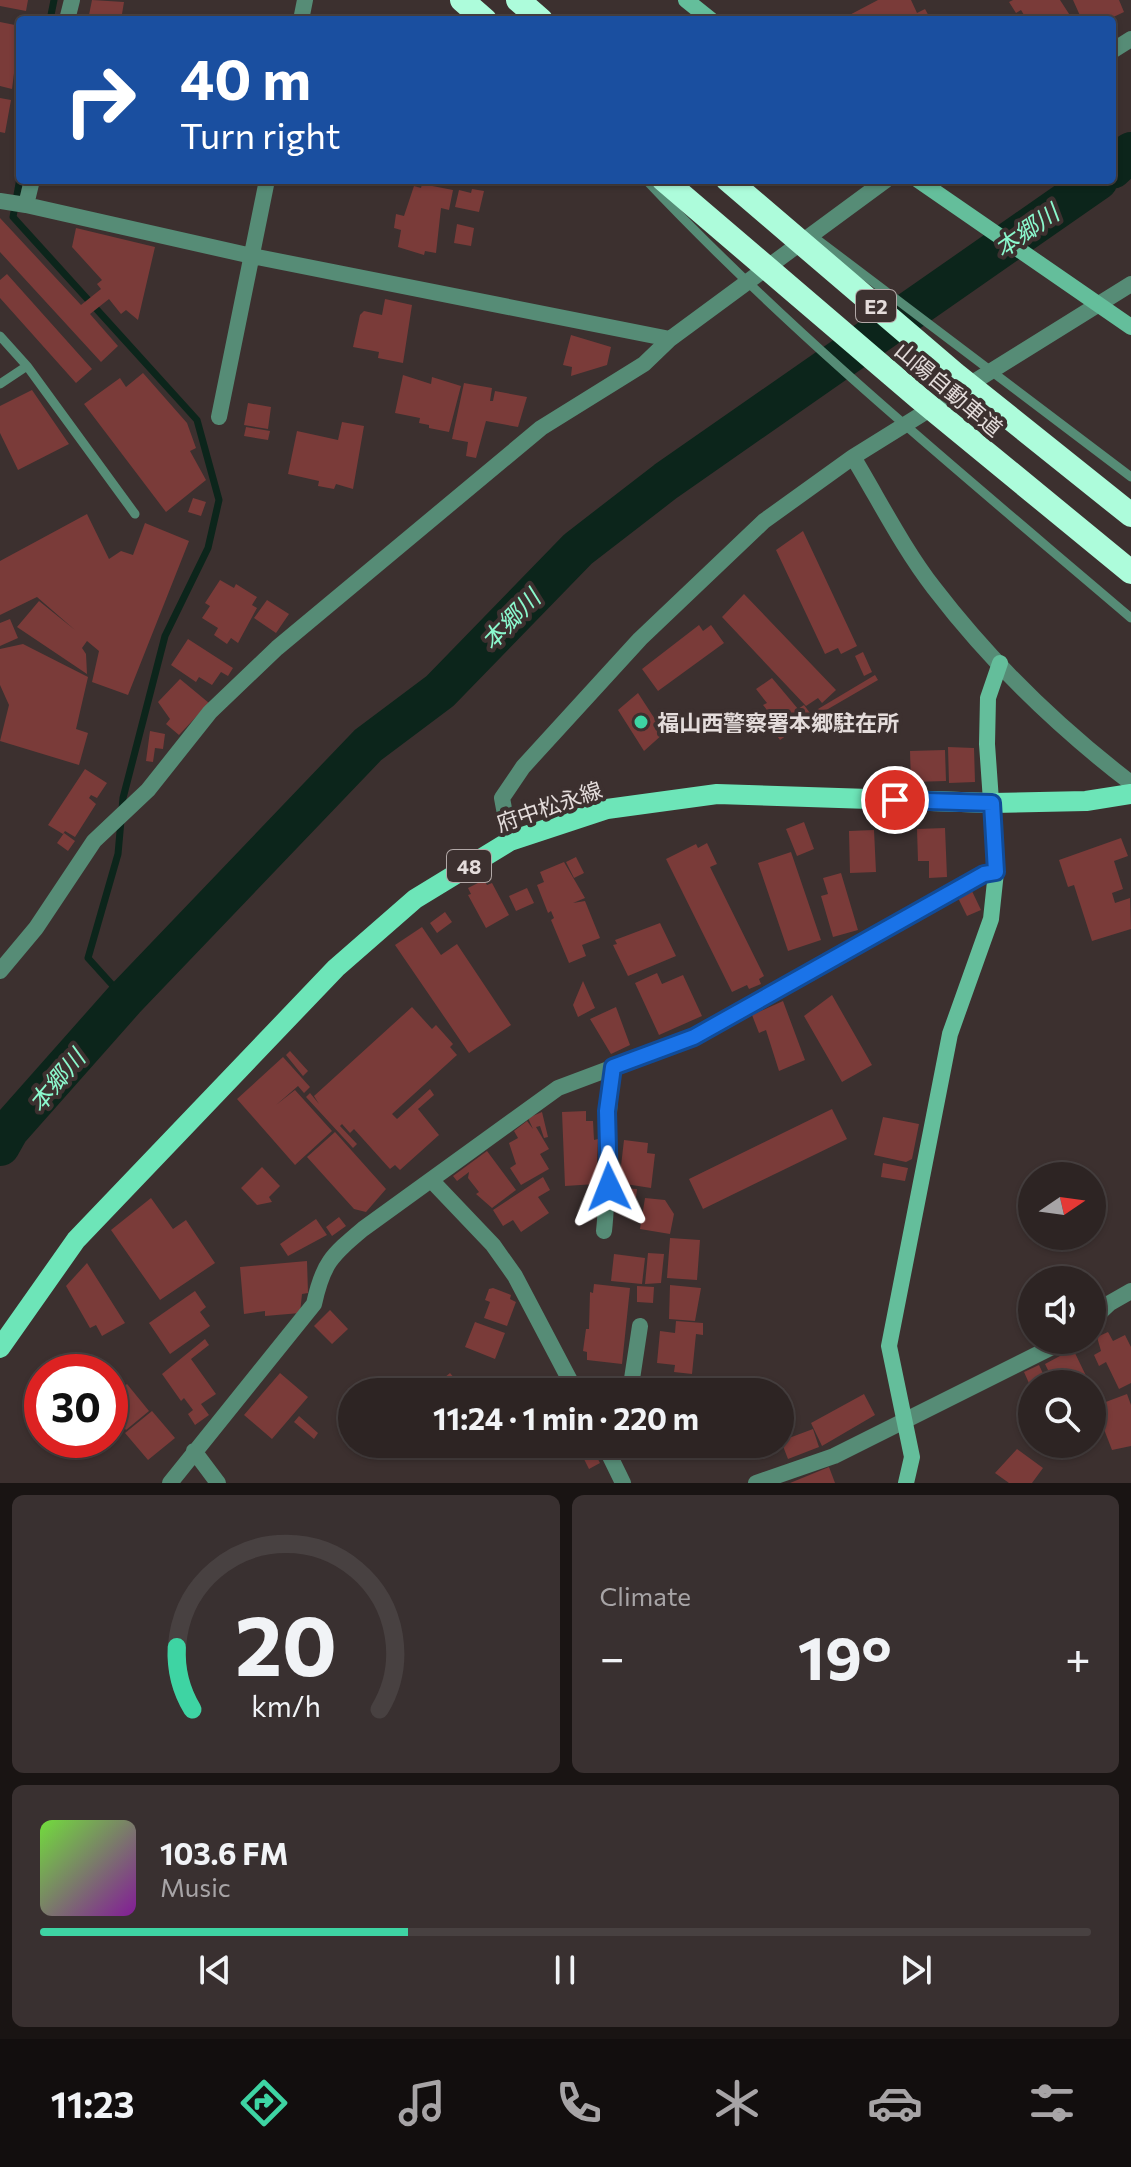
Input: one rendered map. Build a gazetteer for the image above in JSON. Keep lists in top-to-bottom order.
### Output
{
  "streets": {
    "highway": ["E2", "山陽自動車道"],
    "main road": ["府中松永線", "48"]
  },
  "water": ["本郷川"],
  "places": ["福山西警察署本郷駐在所"],
  "north": "right",
  "page": {
    "turn": ["40 m", "Turn right"],
    "limit": "30",
    "trip": "11:24 · 1 min · 220 m",
    "tile": "Climate",
    "heat": ["−", "19°", "+"],
    "song": ["103.6 FM", "Music"],
    "tabs": "11:23",
    "gauge": ["20", "km/h"]
  }
}
